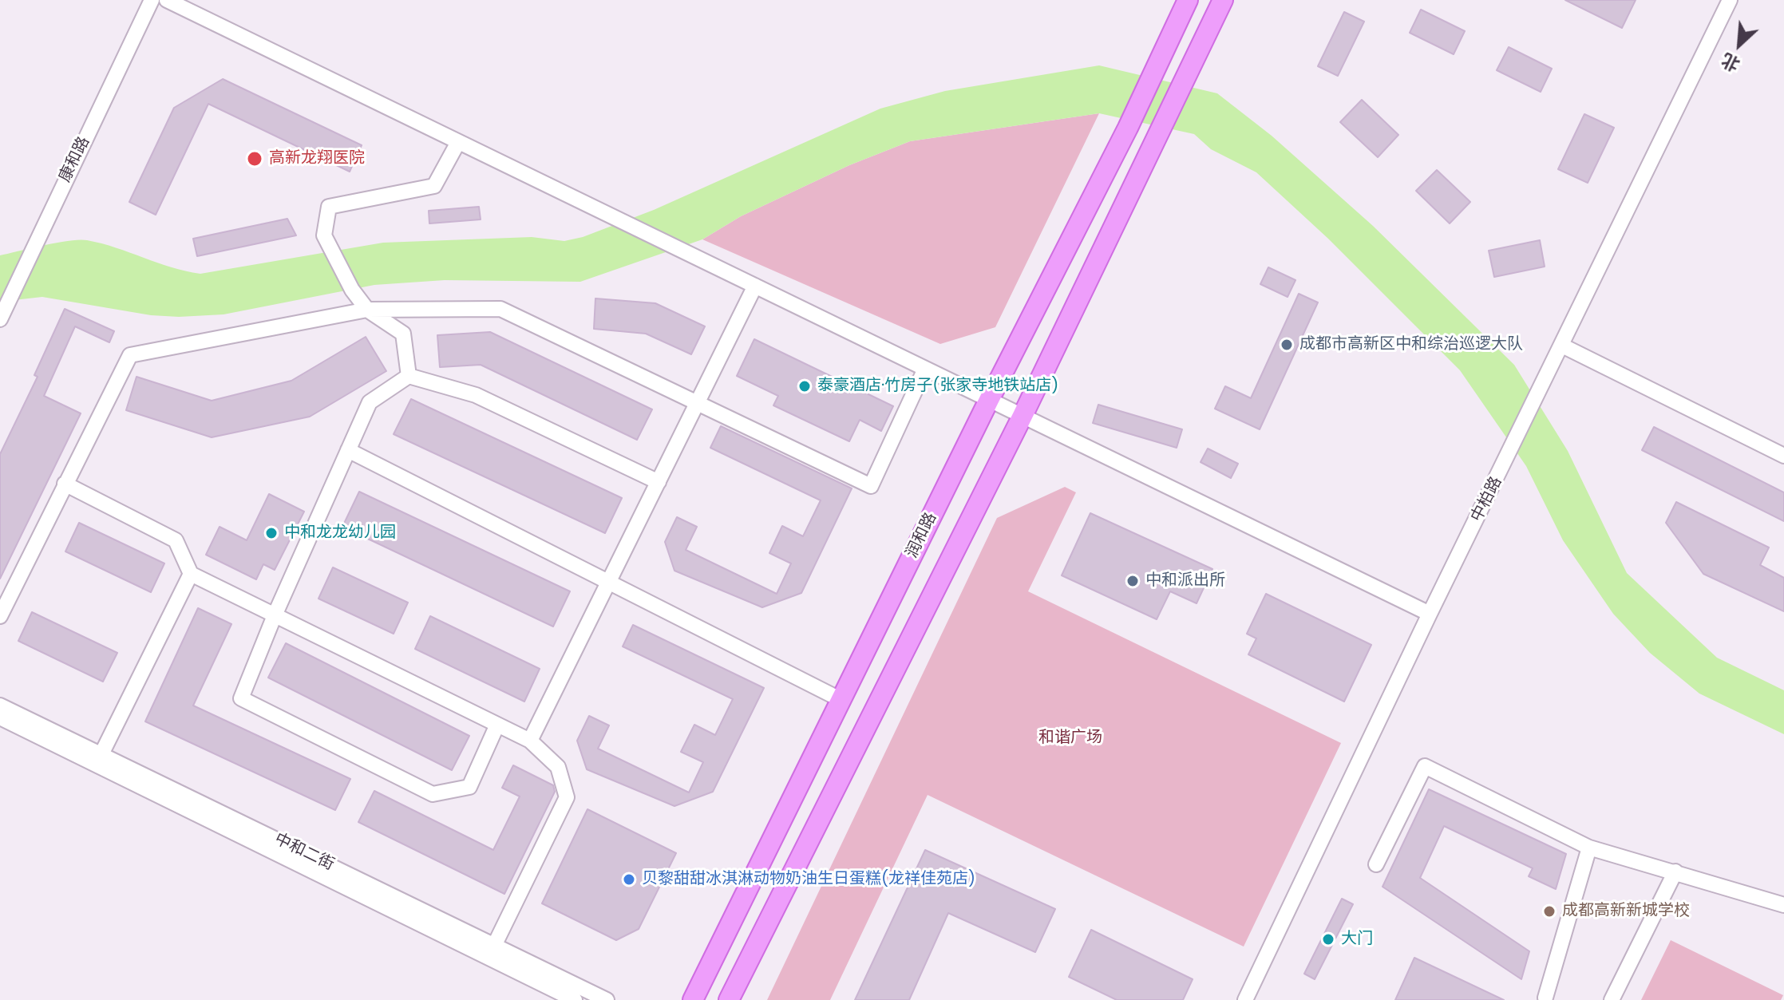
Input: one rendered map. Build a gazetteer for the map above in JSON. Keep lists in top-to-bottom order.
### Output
{
  "streets": {
    "main road": ["润和路"],
    "street": ["康和路", "中柏路", "中和二街"]
  },
  "parks": ["和谐广场"],
  "places": [
    "高新龙翔医院",
    "成都市高新区中和综治巡逻大队",
    "泰豪酒店·竹房子(张家寺地铁站店)",
    "中和龙龙幼儿园",
    "中和派出所",
    "贝黎甜甜冰淇淋动物奶油生日蛋糕(龙祥佳苑店)",
    "成都高新新城学校",
    "大门"
  ],
  "north": "bottom left"
}
